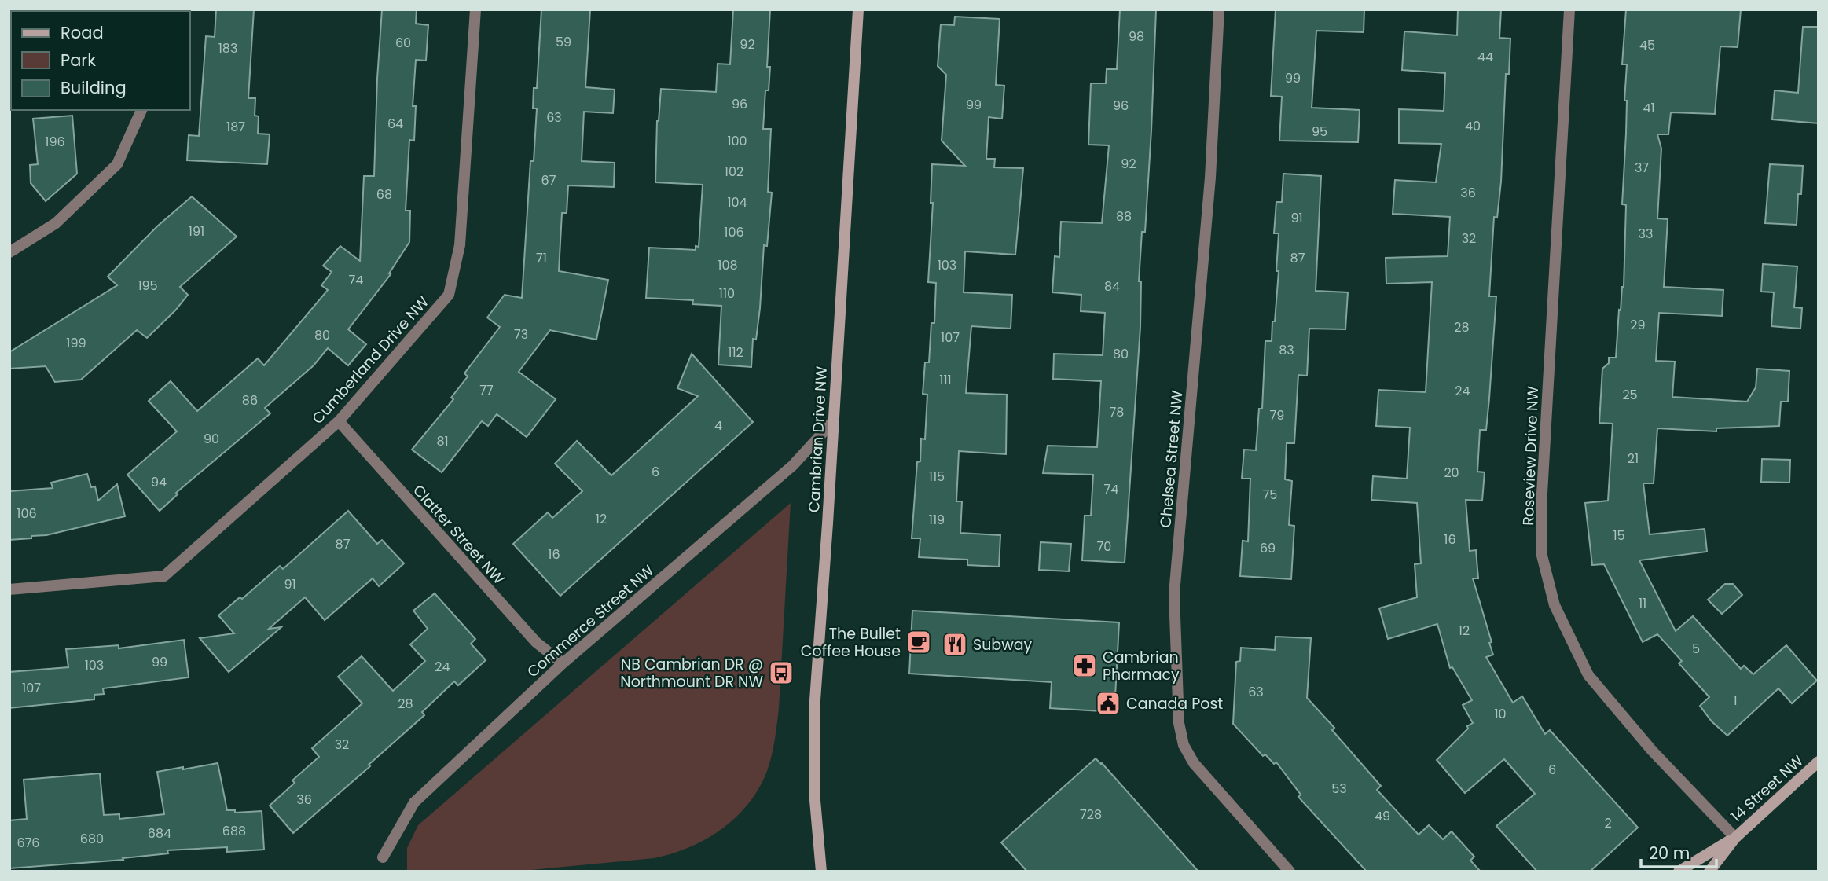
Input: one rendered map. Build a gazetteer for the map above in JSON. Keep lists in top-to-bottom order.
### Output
{
  "streets": {
    "street": [
      "Cumberland Drive NW",
      "Cambrian Drive NW",
      "Roseview Drive NW",
      "Chelsea Street NW",
      "Clatter Street NW",
      "Commerce Street NW",
      "14 Street NW"
    ]
  },
  "crossings": [
    ["Cumberland Drive NW", "Clatter Street NW"],
    ["Cambrian Drive NW", "Commerce Street NW"],
    ["Roseview Drive NW", "14 Street NW"],
    ["Clatter Street NW", "Commerce Street NW"]
  ],
  "places": {
    "cafe": ["The Bullet Coffee House"],
    "restaurant": ["Subway"],
    "pharmacy": ["Cambrian Pharmacy"],
    "bus stop": ["NB Cambrian DR @ Northmount DR NW"],
    "public building": ["Canada Post"]
  },
  "house_numbers": [
    "98",
    "59",
    "60",
    "92",
    "45",
    "183",
    "44",
    "99",
    "96",
    "99",
    "96",
    "41",
    "63",
    "64",
    "40",
    "187",
    "95",
    "100",
    "196",
    "92",
    "37",
    "102",
    "67",
    "36",
    "68",
    "104",
    "88",
    "91",
    "191",
    "106",
    "33",
    "32",
    "71",
    "87",
    "108",
    "103",
    "74",
    "195",
    "84",
    "110",
    "29",
    "28",
    "73",
    "80",
    "107",
    "199",
    "83",
    "112",
    "80",
    "111",
    "77",
    "24",
    "25",
    "86",
    "78",
    "79",
    "4",
    "90",
    "81",
    "21",
    "6",
    "20",
    "115",
    "94",
    "74",
    "75",
    "106",
    "12",
    "119",
    "15",
    "16",
    "87",
    "70",
    "69",
    "16",
    "91",
    "11",
    "12",
    "5",
    "99",
    "103",
    "24",
    "107",
    "63",
    "1",
    "28",
    "10",
    "32",
    "6",
    "53",
    "36",
    "728",
    "49",
    "2",
    "688",
    "684",
    "680",
    "676"
  ],
  "legend": ["Road", "Park", "Building"],
  "scale_bar": "20 m"
}
